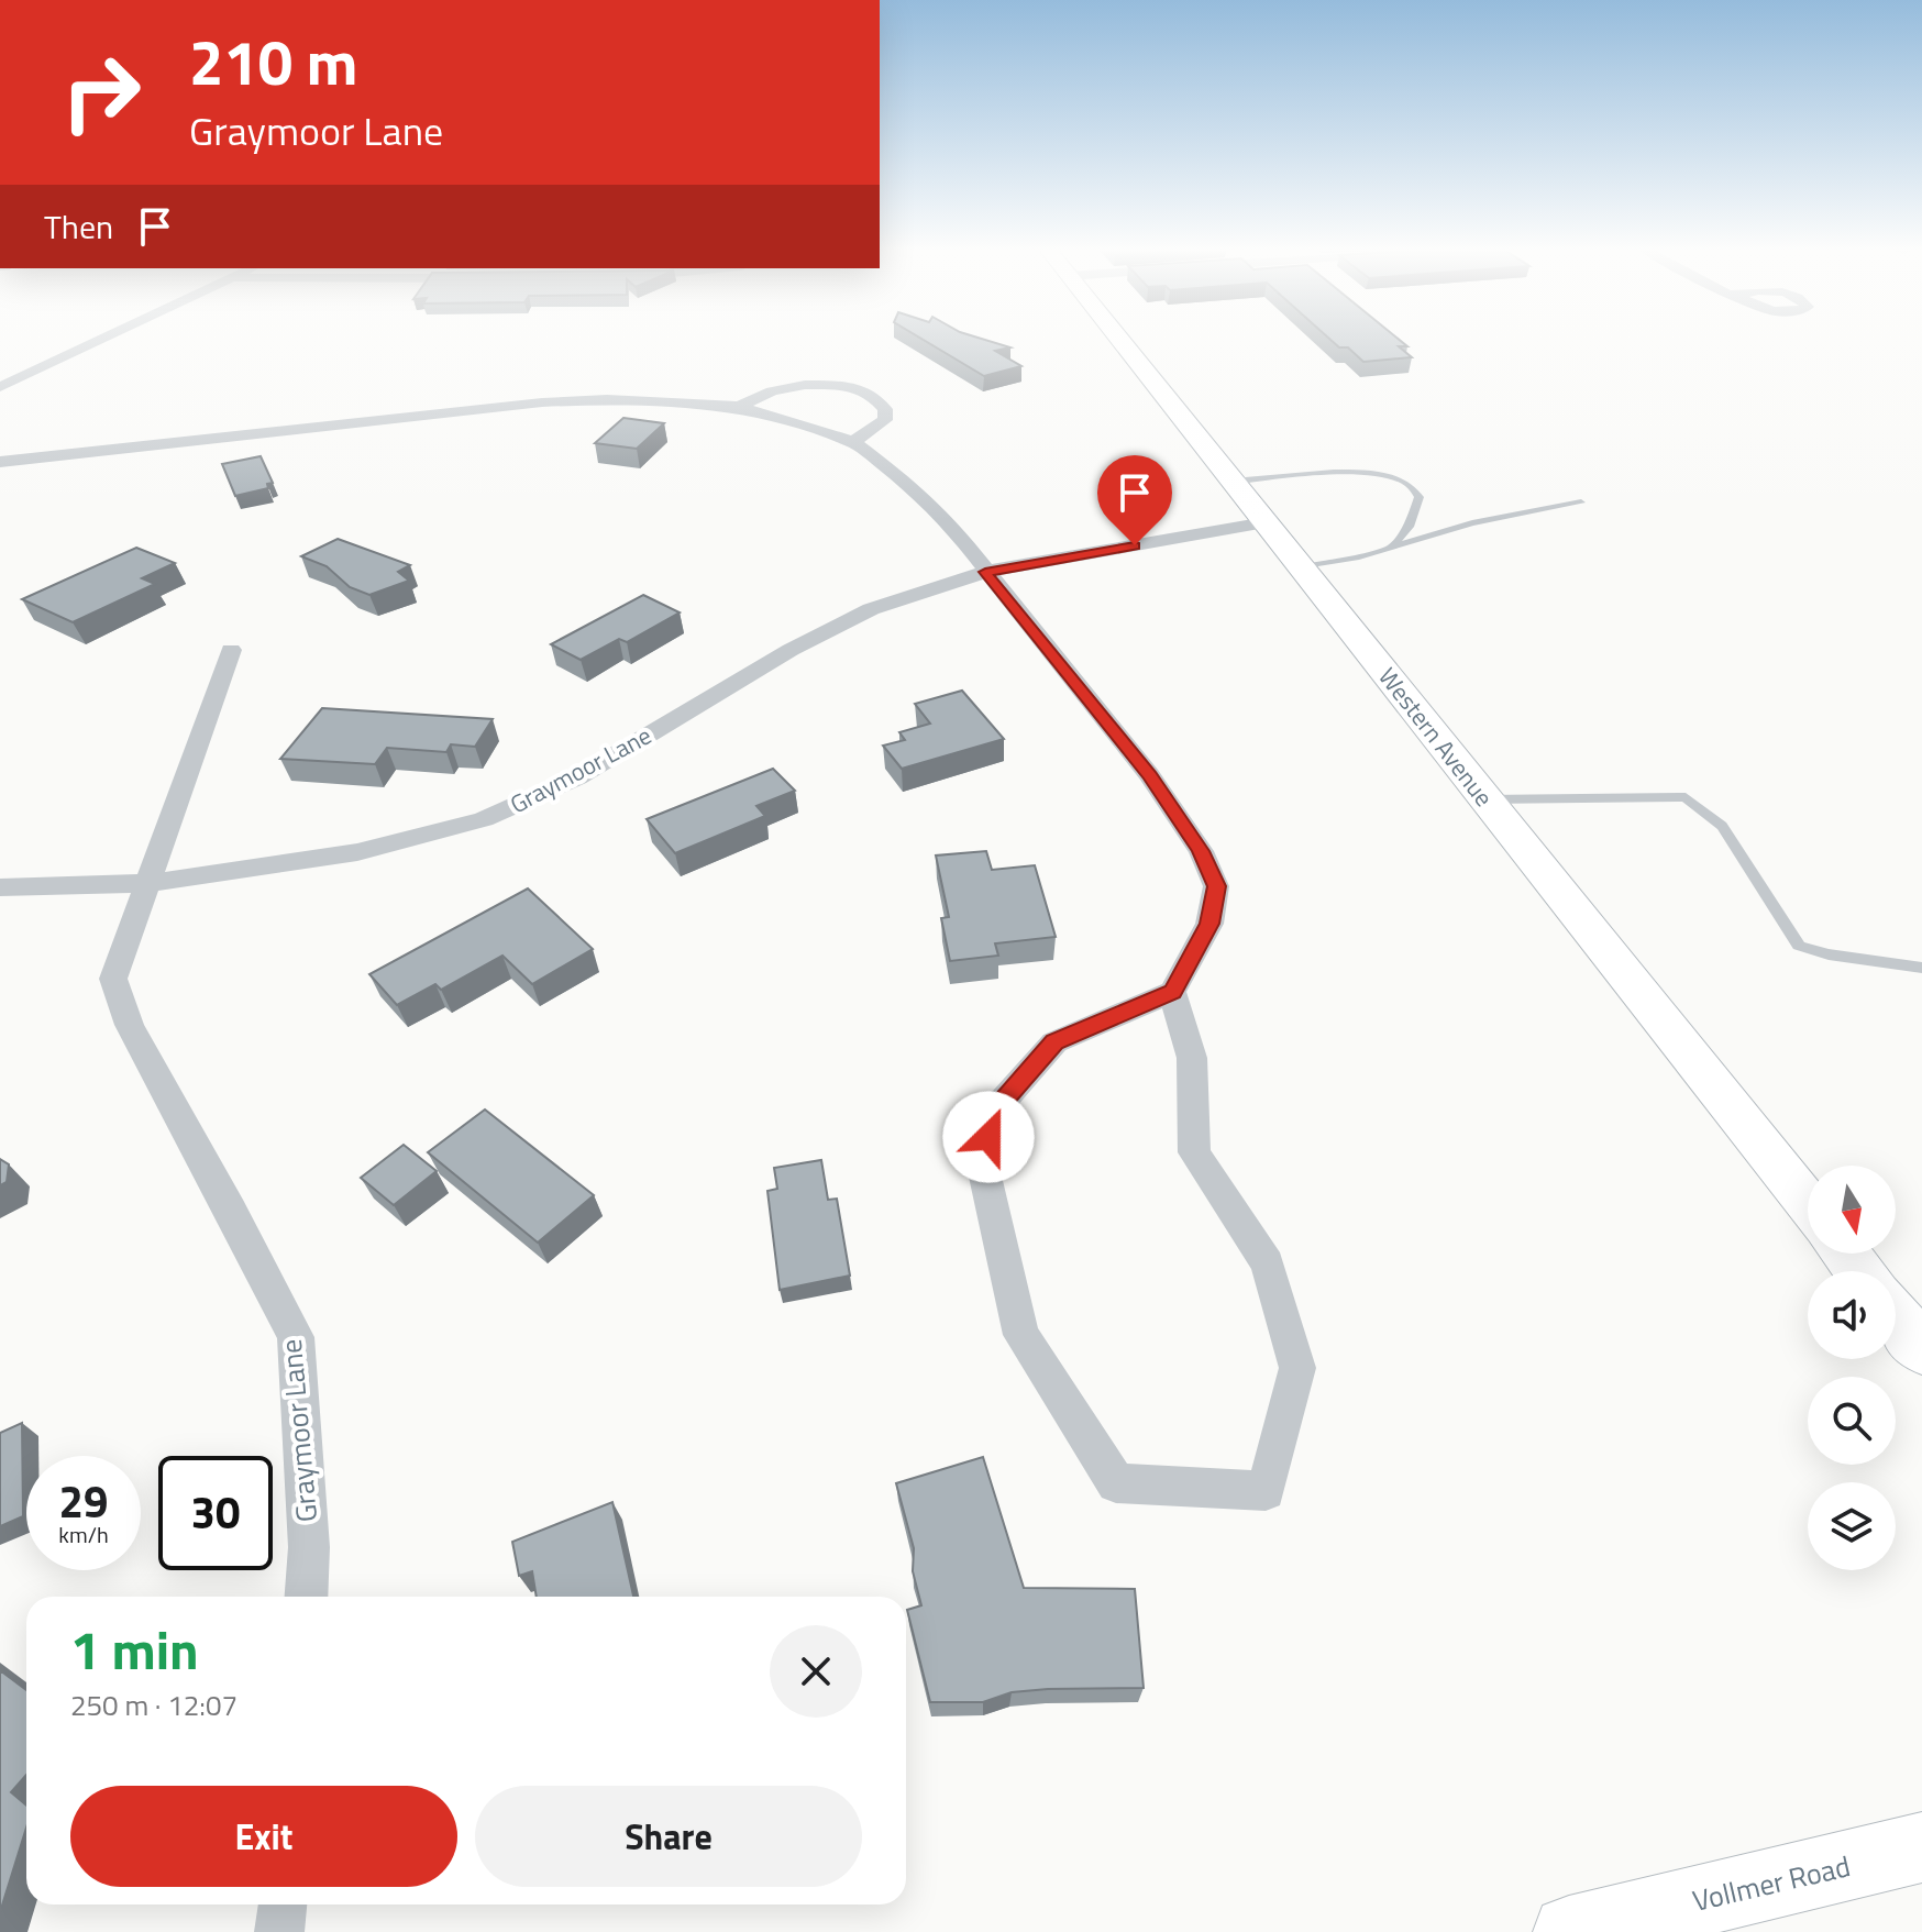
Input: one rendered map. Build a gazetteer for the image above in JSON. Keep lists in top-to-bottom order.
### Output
{
  "streets": {
    "main road": ["Western Avenue", "Vollmer Road"],
    "street": ["Graymoor Lane"]
  },
  "crossings": [
    ["Western Avenue", "Graymoor Lane"]
  ],
  "north": "bottom",
  "page": {
    "turn": ["210 m", "Graymoor Lane"],
    "then": "Then",
    "speed": "29 km/h",
    "limit": "30",
    "heading": ["1 min", "250 m · 12:07"],
    "buttons": ["Exit", "Share"]
  }
}
